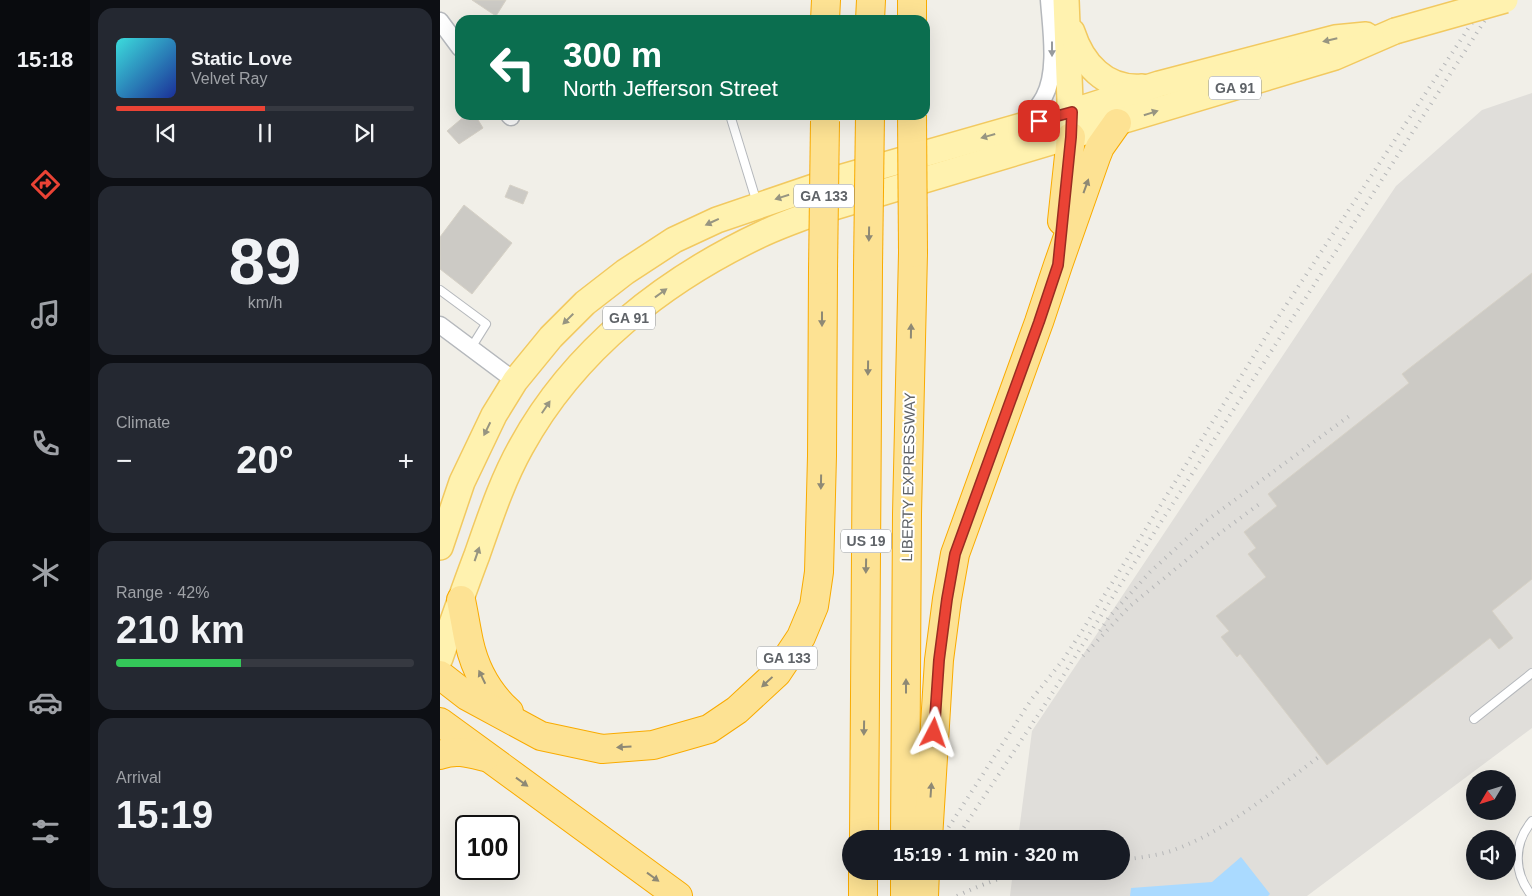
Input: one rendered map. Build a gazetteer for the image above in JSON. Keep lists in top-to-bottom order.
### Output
{
  "streets": {
    "highway": ["GA 133", "LIBERTY EXPRESSWAY", "US 19"],
    "main road": ["GA 91"]
  },
  "north": "bottom left",
  "page": {
    "tabs": "15:18",
    "turn": ["300 m", "North Jefferson Street"],
    "song": ["Static Love", "Velvet Ray"],
    "tile": [
      ["89", "km/h"],
      "Climate",
      ["Range · 42%", "210 km"],
      ["Arrival", "15:19"]
    ],
    "heat": ["−", "20°", "+"],
    "limit": "100",
    "trip": "15:19 · 1 min · 320 m"
  }
}
